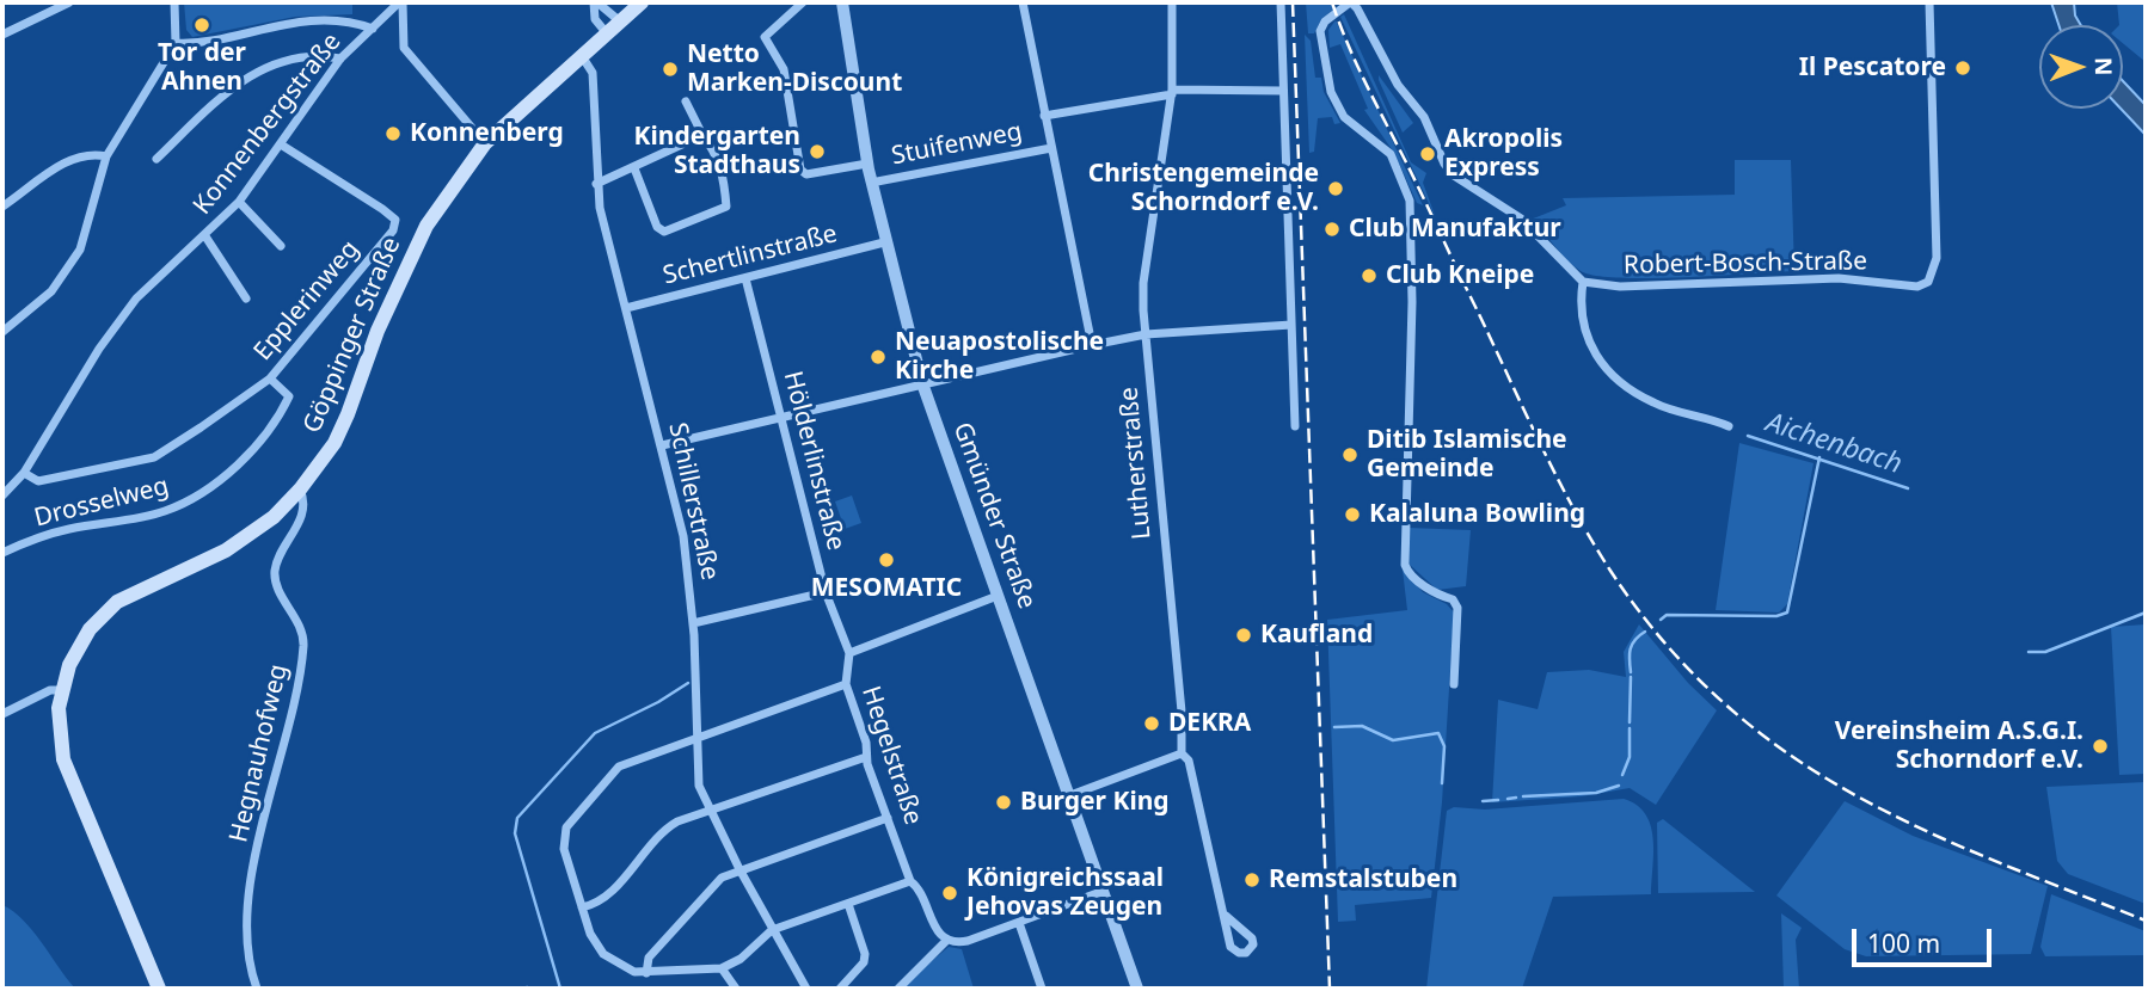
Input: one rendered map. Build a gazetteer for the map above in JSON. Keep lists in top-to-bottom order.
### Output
{
  "streets": {
    "main road": ["Göppinger Straße"],
    "street": [
      "Konnenbergstraße",
      "Stuifenweg",
      "Schertlinstraße",
      "Robert-Bosch-Straße",
      "Epplerinweg",
      "Hölderlinstraße",
      "Lutherstraße",
      "Schillerstraße",
      "Drosselweg",
      "Gmünder Straße",
      "Hegnauhofweg",
      "Hegelstraße"
    ]
  },
  "crossings": [
    ["Konnenbergstraße", "Epplerinweg"],
    ["Stuifenweg", "Lutherstraße"],
    ["Stuifenweg", "Gmünder Straße"],
    ["Schertlinstraße", "Hölderlinstraße"],
    ["Schertlinstraße", "Schillerstraße"],
    ["Schertlinstraße", "Gmünder Straße"],
    ["Epplerinweg", "Drosselweg"],
    ["Göppinger Straße", "Schillerstraße"],
    ["Göppinger Straße", "Hegnauhofweg"],
    ["Hölderlinstraße", "Hegelstraße"]
  ],
  "water": ["Aichenbach"],
  "places": [
    "Tor der Ahnen",
    "Il Pescatore",
    "Netto Marken-Discount",
    "Konnenberg",
    "Kindergarten Stadthaus",
    "Akropolis Express",
    "Christengemeinde Schorndorf e.V.",
    "Club Manufaktur",
    "Club Kneipe",
    "Neuapostolische Kirche",
    "Ditib Islamische Gemeinde",
    "Kalaluna Bowling",
    "MESOMATIC",
    "Kaufland",
    "DEKRA",
    "Vereinsheim A.S.G.I. Schorndorf e.V.",
    "Burger King",
    "Remstalstuben",
    "Königreichssaal Jehovas Zeugen"
  ],
  "scale_bar": "100 m",
  "north": "right"
}
